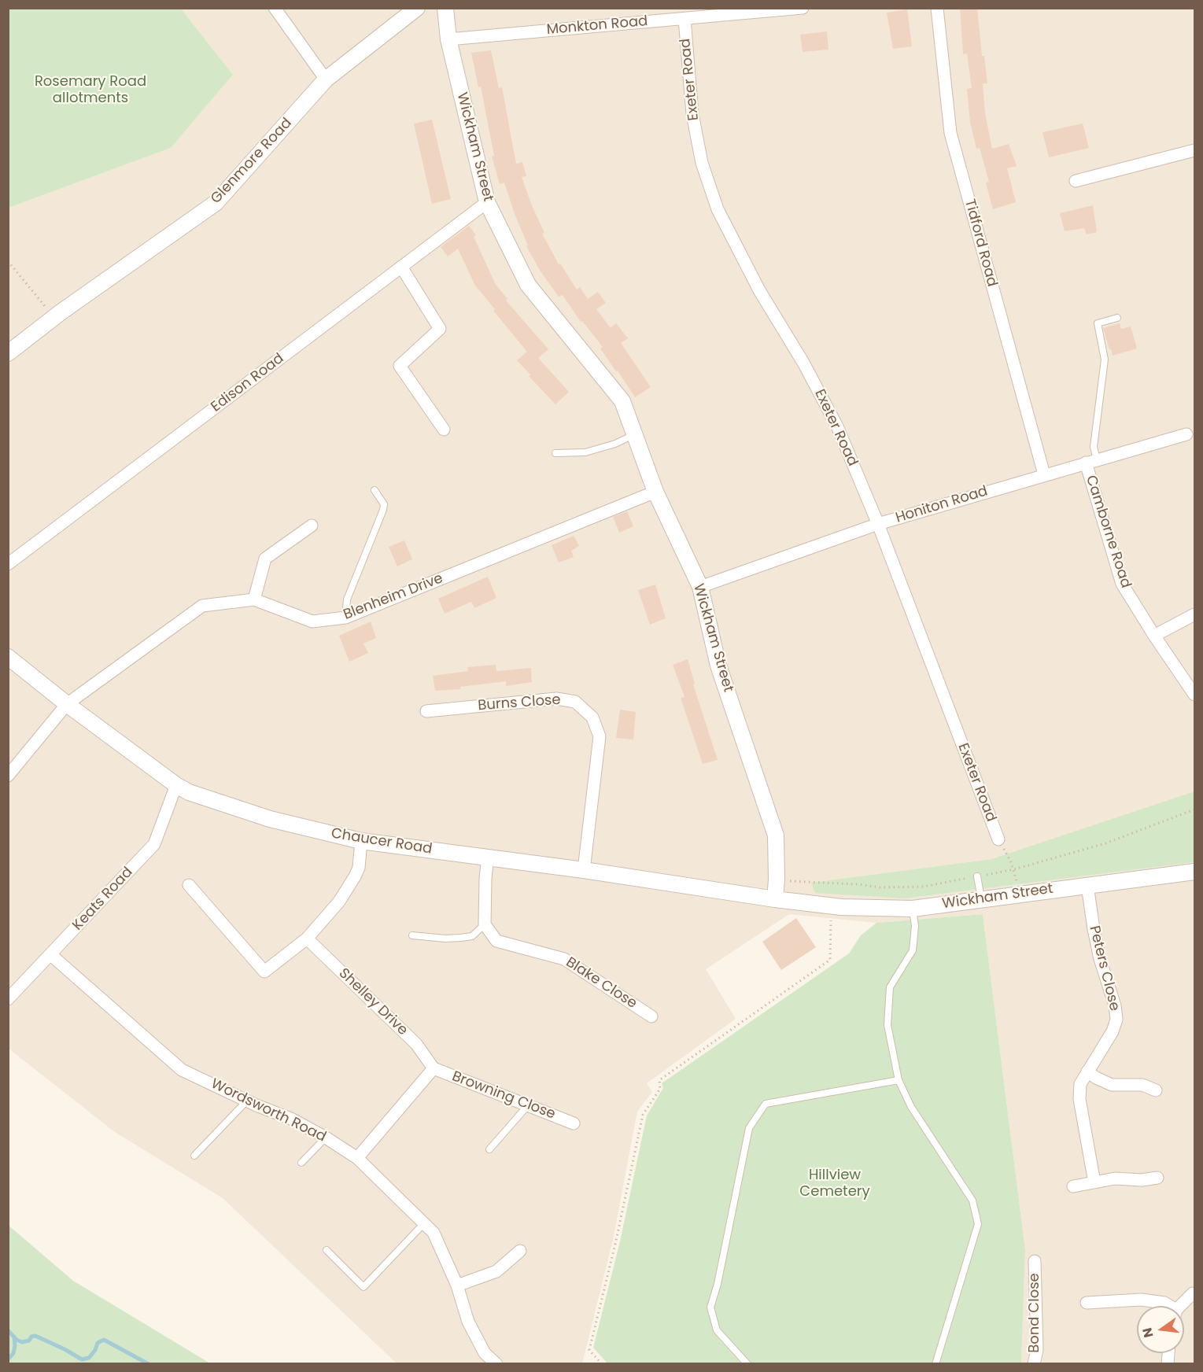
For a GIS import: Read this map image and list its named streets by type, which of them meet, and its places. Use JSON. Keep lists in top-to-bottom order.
{
  "streets": {
    "street": [
      "Monkton Road",
      "Exeter Road",
      "Wickham Street",
      "Glenmore Road",
      "Tidford Road",
      "Edison Road",
      "Honiton Road",
      "Camborne Road",
      "Blenheim Drive",
      "Burns Close",
      "Chaucer Road",
      "Keats Road",
      "Peters Close",
      "Blake Close",
      "Shelley Drive",
      "Browning Close",
      "Wordsworth Road",
      "Bond Close"
    ]
  },
  "crossings": [
    ["Monkton Road", "Exeter Road"],
    ["Monkton Road", "Wickham Street"],
    ["Exeter Road", "Honiton Road"],
    ["Wickham Street", "Edison Road"],
    ["Wickham Street", "Honiton Road"],
    ["Wickham Street", "Blenheim Drive"],
    ["Wickham Street", "Chaucer Road"],
    ["Wickham Street", "Peters Close"],
    ["Tidford Road", "Honiton Road"],
    ["Honiton Road", "Camborne Road"],
    ["Blenheim Drive", "Chaucer Road"],
    ["Burns Close", "Chaucer Road"],
    ["Chaucer Road", "Keats Road"],
    ["Keats Road", "Wordsworth Road"],
    ["Shelley Drive", "Browning Close"]
  ],
  "parks": ["Rosemary Road allotments", "Hillview Cemetery"],
  "north": "left"
}
